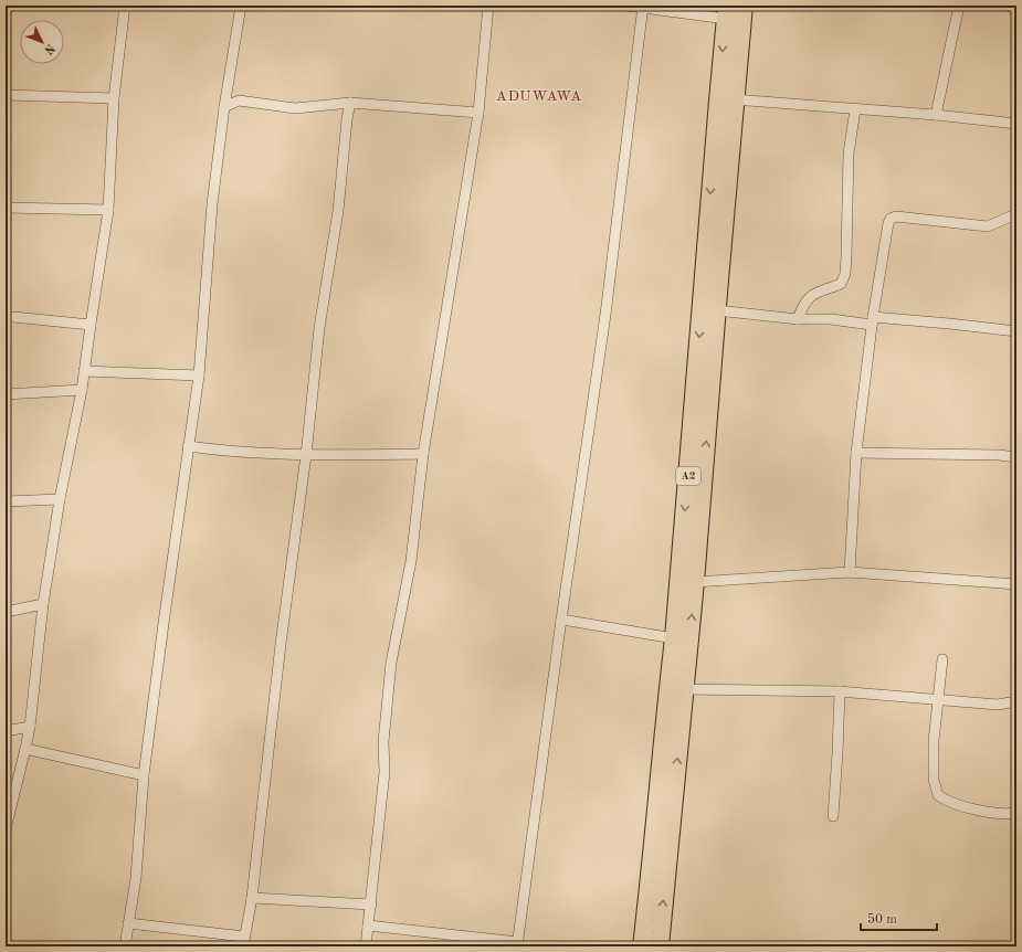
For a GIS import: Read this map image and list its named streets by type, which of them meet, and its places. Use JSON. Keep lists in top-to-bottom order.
{
  "streets": {
    "highway": ["A2"]
  },
  "districts": ["ADUWAWA"],
  "scale_bar": "50 m",
  "north": "bottom right"
}
